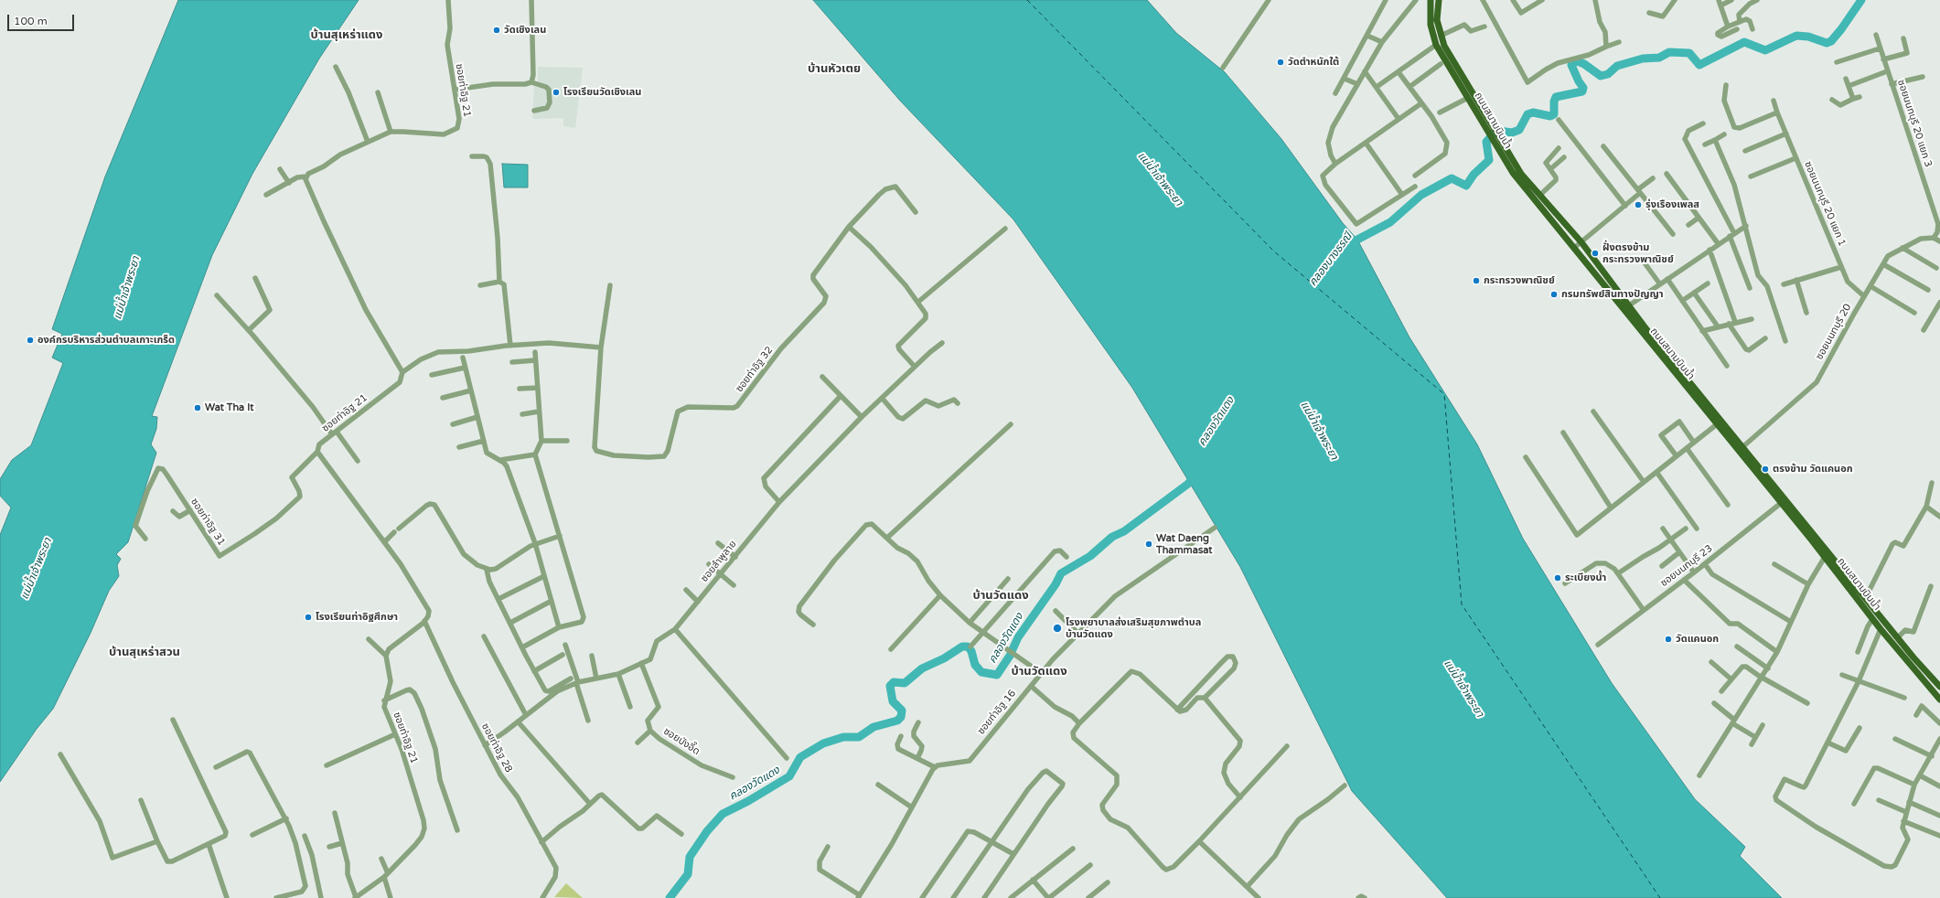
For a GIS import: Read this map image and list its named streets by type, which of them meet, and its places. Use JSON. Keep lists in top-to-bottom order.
{
  "streets": {
    "main road": ["ถนนสนามบินน้ำ"],
    "street": [
      "ซอยท่าอิฐ 21",
      "ซอยนนทบุรี 20 แยก 3",
      "ซอยนนทบุรี 20 แยก 1",
      "ซอยนนทบุรี 20",
      "ซอยท่าอิฐ 32",
      "ซอยท่าอิฐ 31",
      "ซอยลำพูลาย",
      "ซอยนนทบุรี 23",
      "ซอยท่าอิฐ 16",
      "ซอยบังอี๊ด",
      "ซอยท่าอิฐ 28"
    ]
  },
  "crossings": [
    ["ซอยท่าอิฐ 21", "ซอยท่าอิฐ 31"],
    ["ถนนสนามบินน้ำ", "ซอยนนทบุรี 20"],
    ["ถนนสนามบินน้ำ", "ซอยนนทบุรี 23"],
    ["ซอยนนทบุรี 20 แยก 3", "ซอยนนทบุรี 20"],
    ["ซอยนนทบุรี 20 แยก 1", "ซอยนนทบุรี 20"],
    ["ซอยลำพูลาย", "ซอยบังอี๊ด"],
    ["ซอยลำพูลาย", "ซอยท่าอิฐ 28"]
  ],
  "districts": [
    "บ้านสุเหร่าแดง",
    "บ้านหัวเตย",
    "บ้านวัดแดง",
    "บ้านสุเหร่าสวน",
    "บ้านวัดแดง"
  ],
  "water": ["แม่น้ำเจ้าพระยา", "คลองบางธรณี", "คลองวัดแดง"],
  "places": [
    "วัดเชิงเลน",
    "วัดตำหนักใต้",
    "โรงเรียนวัดเชิงเลน",
    "รุ่งเรืองเพลส",
    "ฝั่งตรงข้าม กระทรวงพาณิชย์",
    "กระทรวงพาณิชย์",
    "กรมทรัพย์สินทางปัญญา",
    "องค์กรบริหารส่วนตำบลเกาะเกร็ด",
    "Wat Tha It",
    "ตรงข้าม วัดแคนอก",
    "Wat Daeng Thammasat",
    "ระเบียงน้ำ",
    "โรงเรียนท่าอิฐศึกษา",
    "โรงพยาบาลส่งเสริมสุขภาพตำบล บ้านวัดแดง",
    "วัดแคนอก"
  ],
  "scale_bar": "100 m"
}
